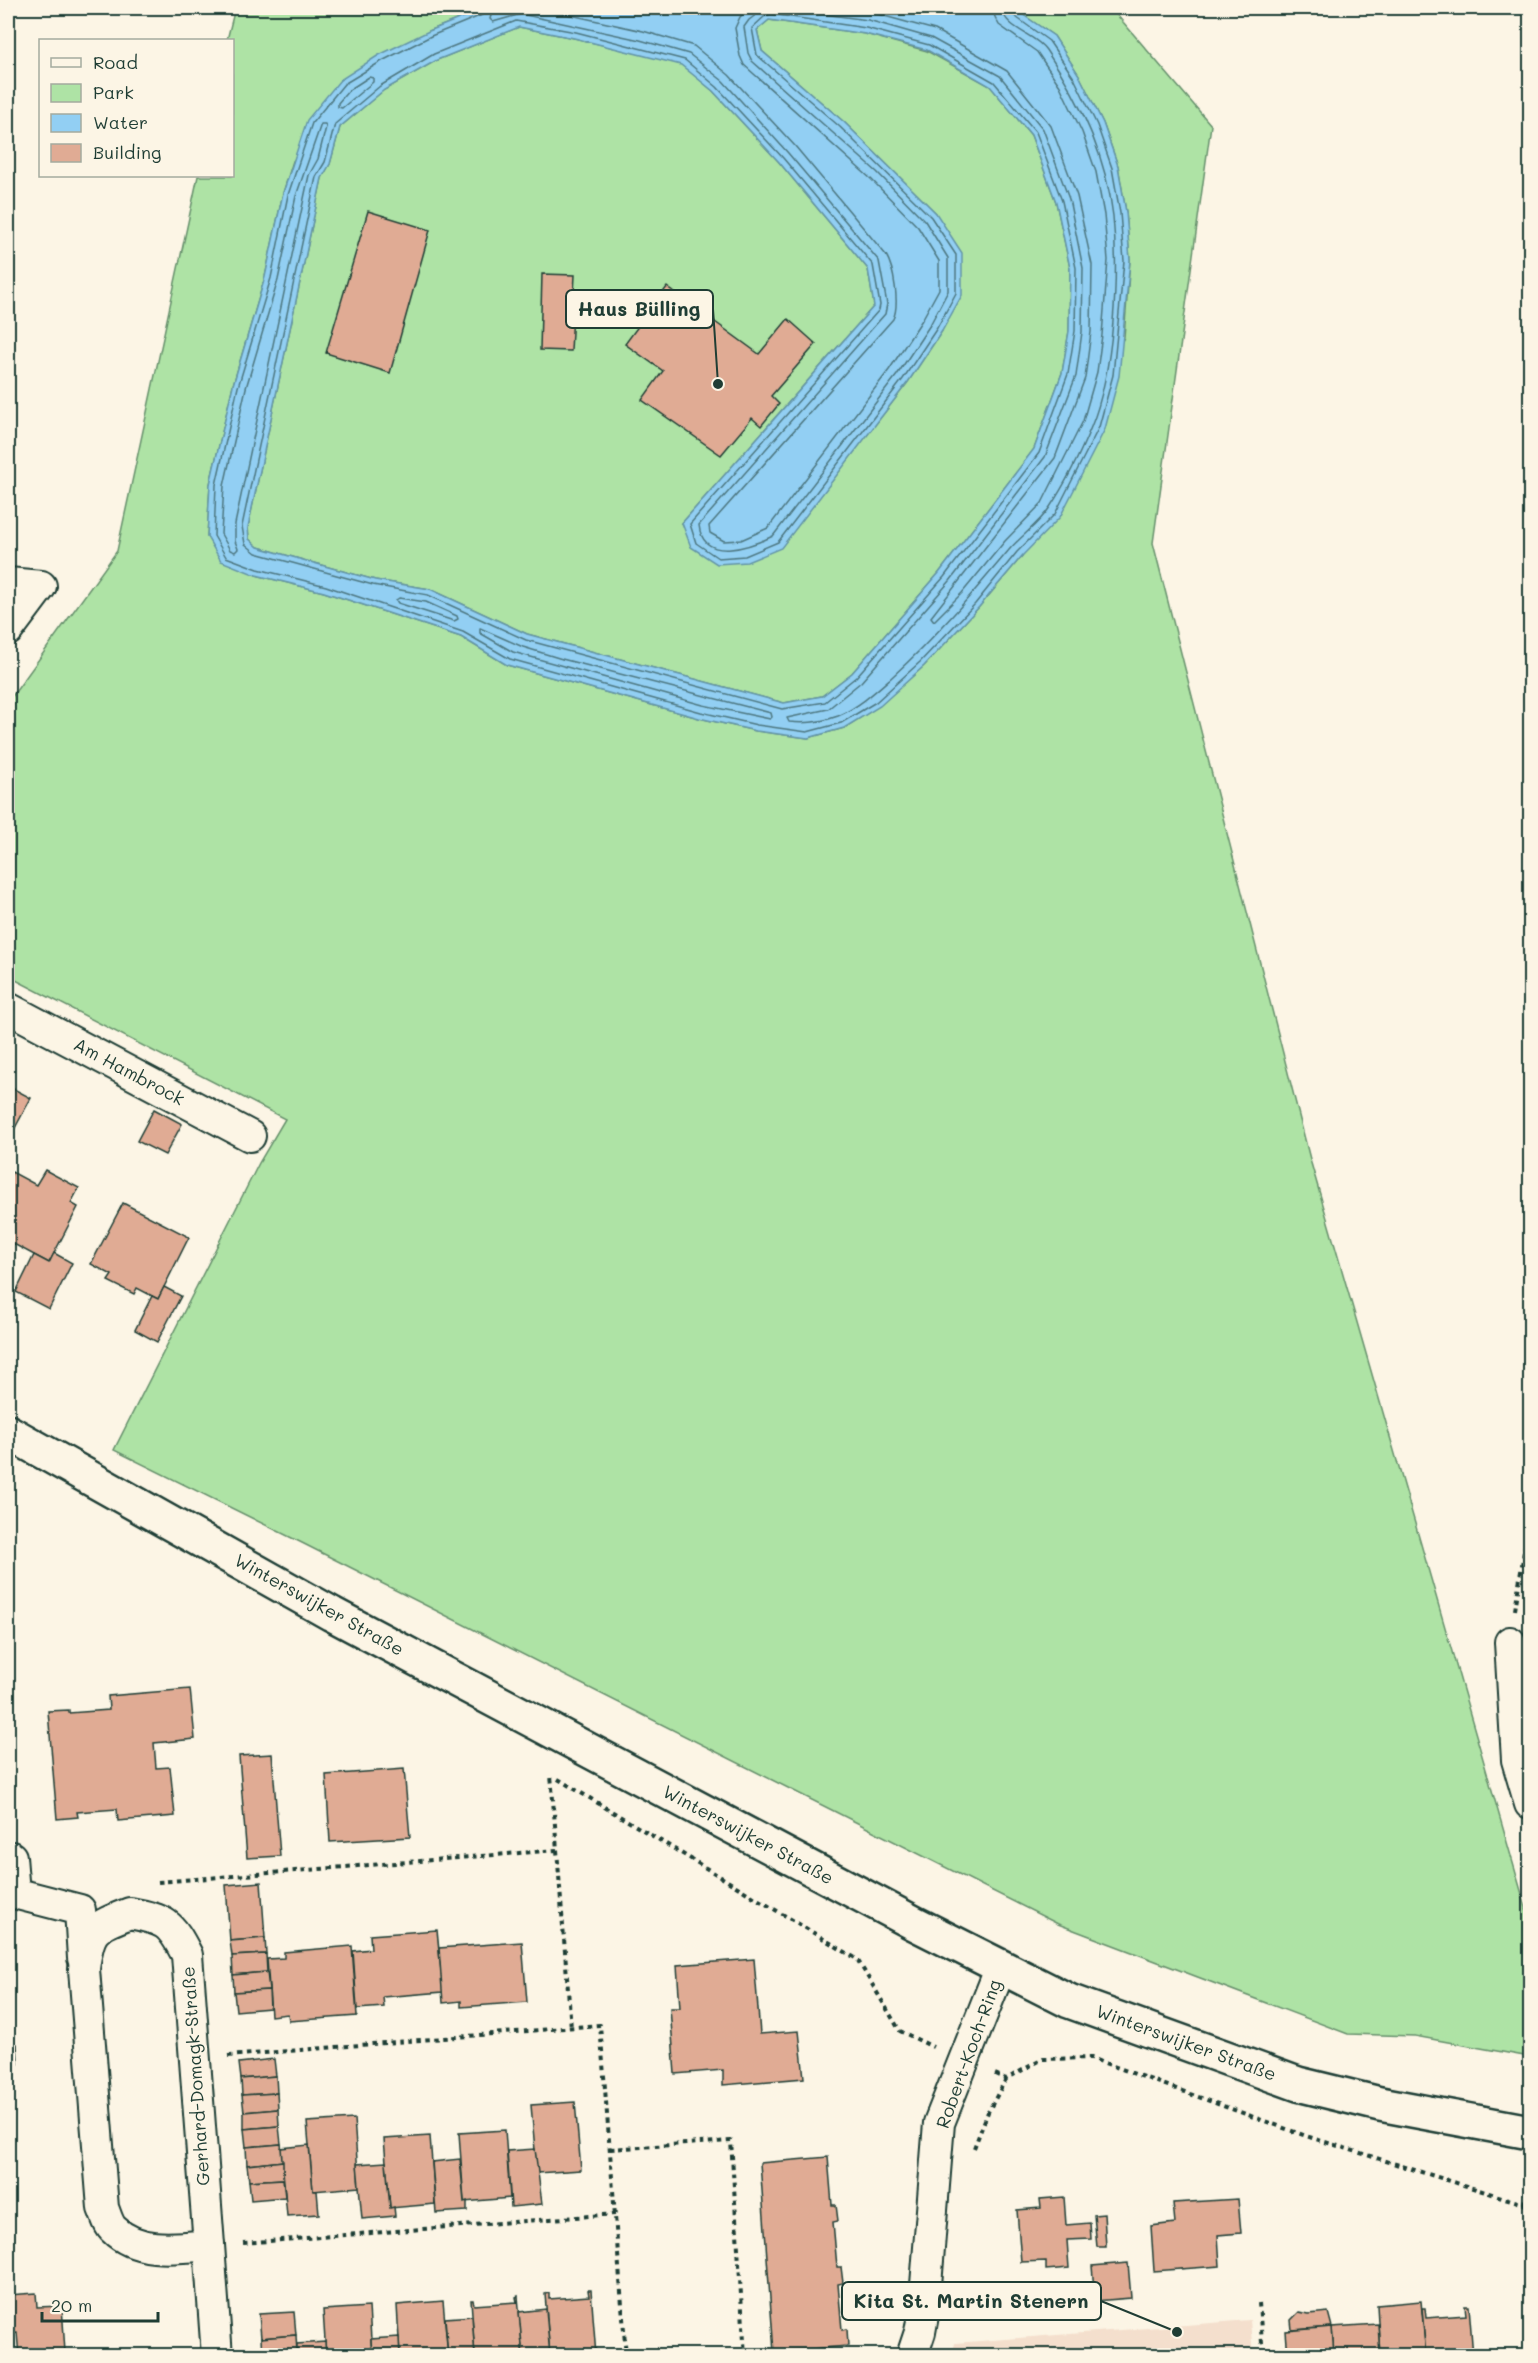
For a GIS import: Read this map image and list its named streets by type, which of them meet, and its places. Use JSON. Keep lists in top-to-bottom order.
{
  "streets": {
    "main road": ["Winterswijker Straße"],
    "street": ["Am Hambrock", "Robert-Koch-Ring", "Gerhard-Domagk-Straße"]
  },
  "crossings": [
    ["Winterswijker Straße", "Robert-Koch-Ring"]
  ],
  "places": ["Haus Bülling", "Kita St. Martin Stenern"],
  "legend": [
    "Road",
    "Park",
    "Water",
    "Building"
  ],
  "scale_bar": "20 m"
}
